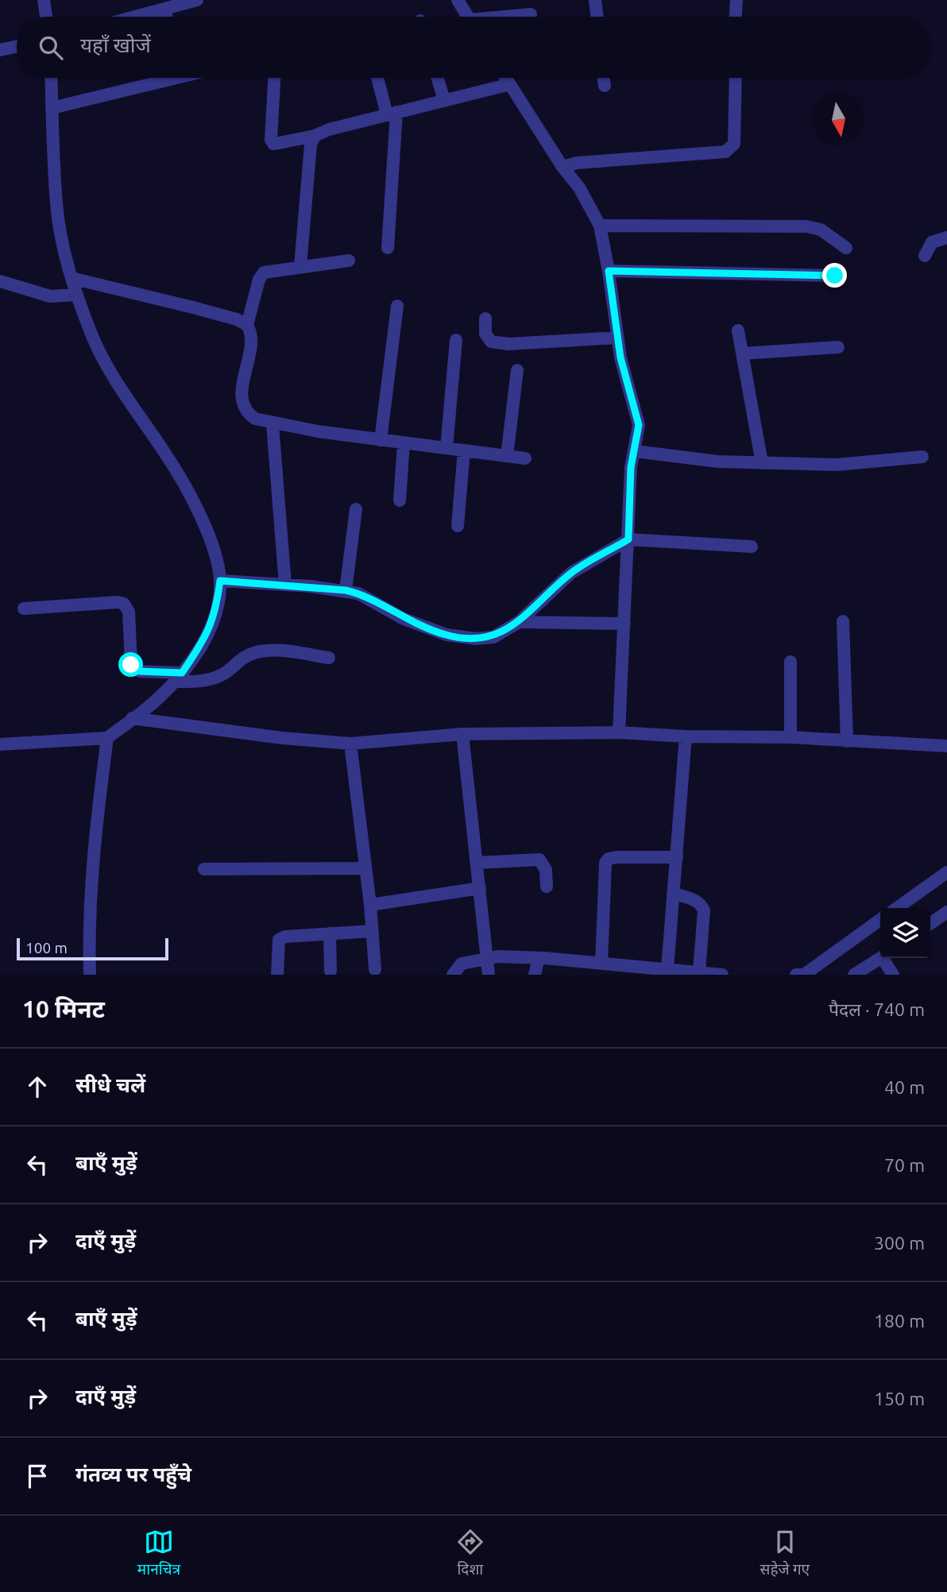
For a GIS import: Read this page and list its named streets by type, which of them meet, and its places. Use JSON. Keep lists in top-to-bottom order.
{
  "scale_bar": "100 m",
  "north": "bottom",
  "page": {
    "search": "यहाँ खोजें",
    "scale": "100 m",
    "heading": ["10 मिनट", "पैदल · 740 m"],
    "list": [
      ["सीधे चलें", "40 m"],
      ["बाएँ मुड़ें", "70 m"],
      ["दाएँ मुड़ें", "300 m"],
      ["बाएँ मुड़ें", "180 m"],
      ["दाएँ मुड़ें", "150 m"],
      "गंतव्य पर पहुँचे"
    ],
    "nav": ["मानचित्र", "दिशा", "सहेजे गए"]
  }
}
